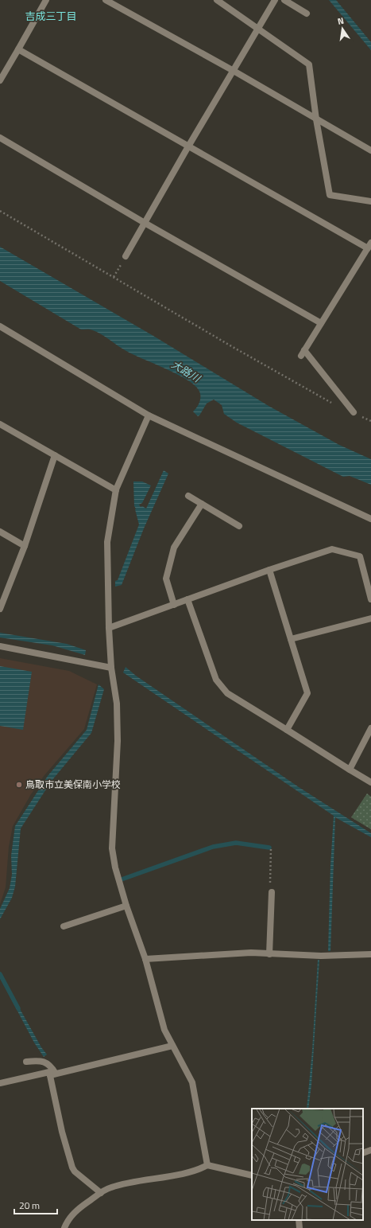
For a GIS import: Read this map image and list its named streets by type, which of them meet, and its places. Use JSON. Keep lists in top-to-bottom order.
{
  "districts": ["吉成三丁目"],
  "water": ["大路川"],
  "places": ["鳥取市立美保南小学校"],
  "scale_bar": "20 m",
  "north": "top"
}
